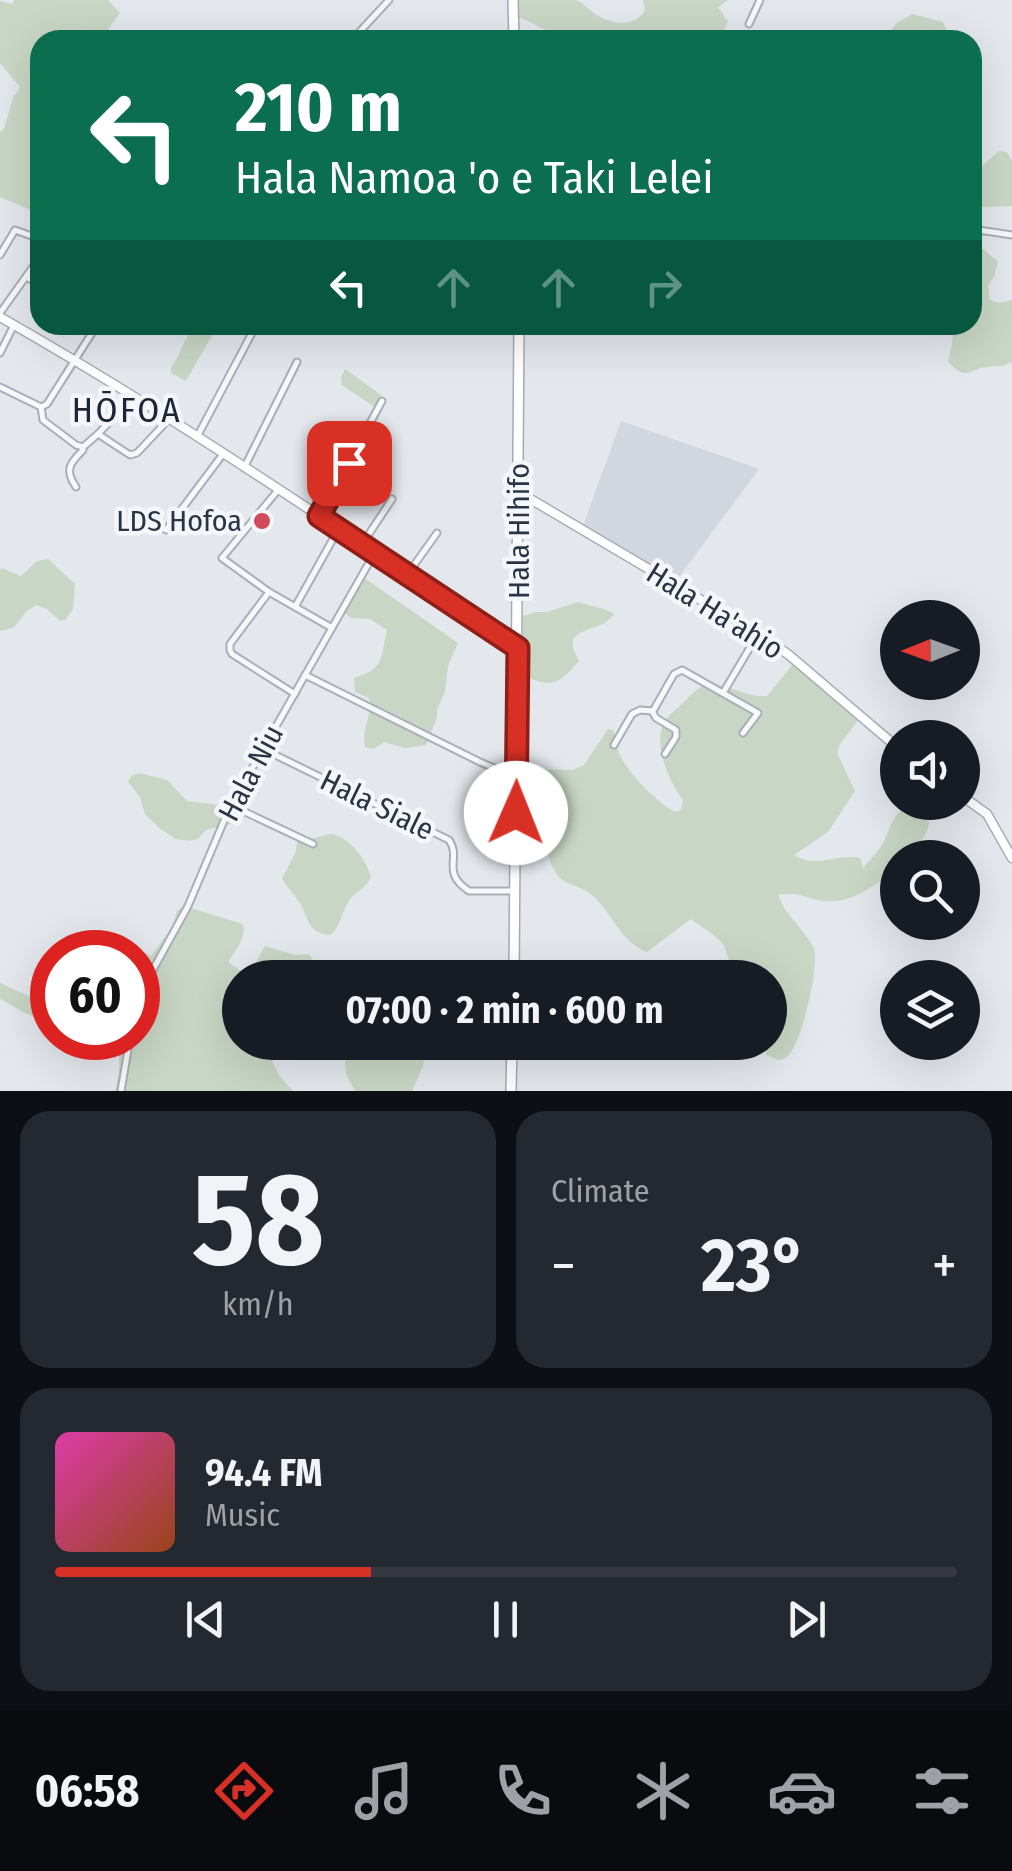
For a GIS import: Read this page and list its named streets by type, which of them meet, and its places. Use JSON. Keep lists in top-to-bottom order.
{
  "streets": {
    "main road": ["Hala Hihifo"],
    "street": ["Hala Ha'ahio", "Hala Niu", "Hala Siale"]
  },
  "crossings": [
    ["Hala Hihifo", "Hala Ha'ahio"],
    ["Hala Hihifo", "Hala Siale"],
    ["Hala Niu", "Hala Siale"]
  ],
  "districts": ["HŌFOA"],
  "places": ["LDS Hofoa"],
  "north": "left",
  "page": {
    "turn": ["210 m", "Hala Namoa 'o e Taki Lelei"],
    "limit": "60",
    "trip": "07:00 · 2 min · 600 m",
    "tile": [
      ["58", "km/h"],
      "Climate"
    ],
    "heat": ["−", "23°", "+"],
    "song": ["94.4 FM", "Music"],
    "tabs": "06:58"
  }
}
